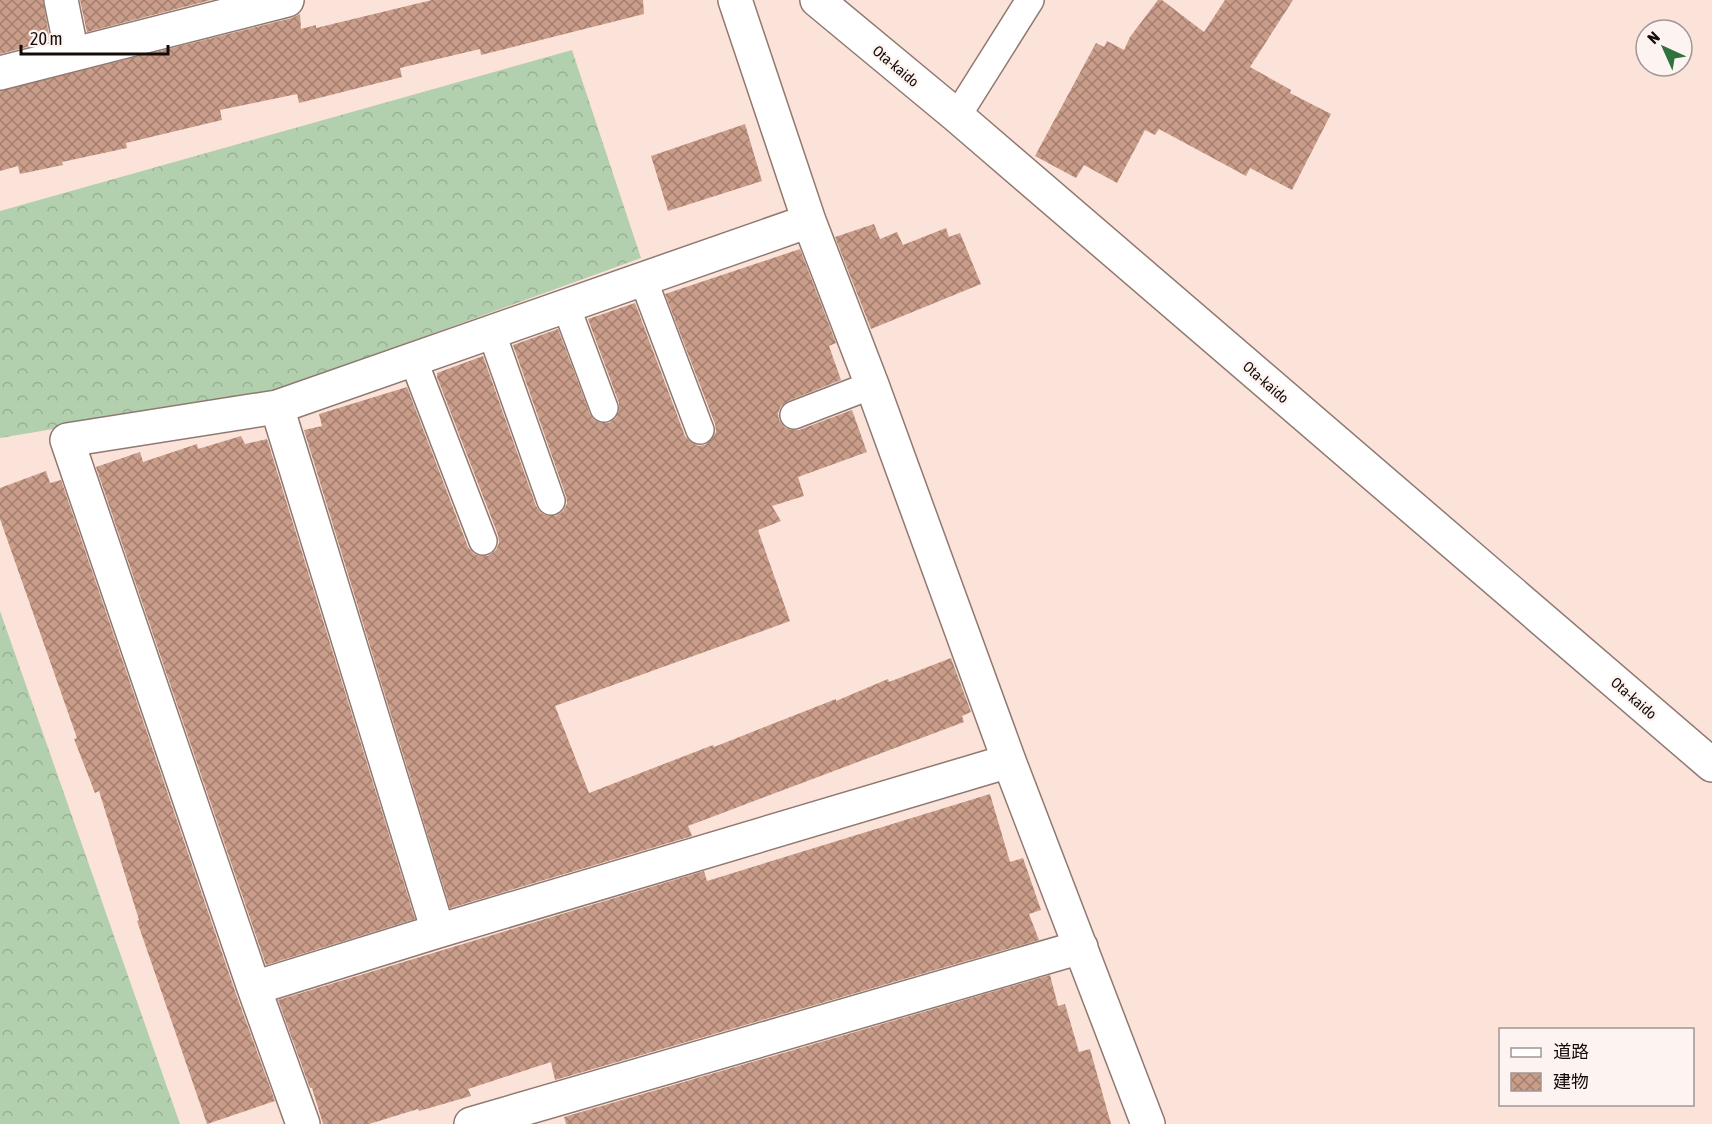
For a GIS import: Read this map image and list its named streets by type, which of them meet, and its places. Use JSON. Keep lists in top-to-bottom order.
{
  "streets": {
    "street": ["Ota-kaido"]
  },
  "legend": ["道路", "建物"],
  "scale_bar": "20 m",
  "north": "top left"
}
